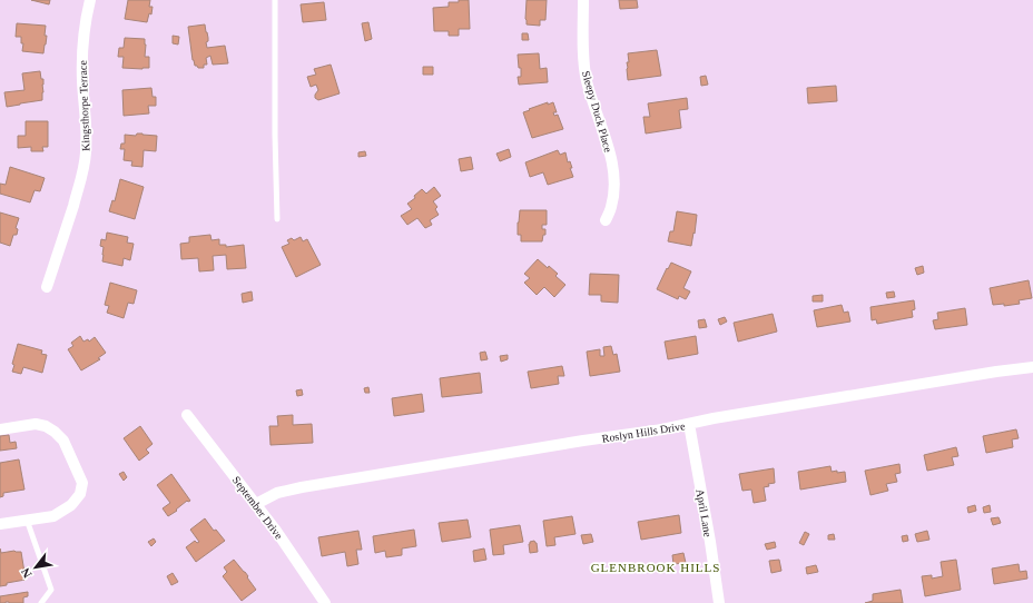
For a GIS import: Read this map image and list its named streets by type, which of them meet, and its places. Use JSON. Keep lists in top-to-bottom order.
{
  "streets": {
    "street": [
      "Kingsthorpe Terrace",
      "Sleepy Duck Place",
      "Roslyn Hills Drive",
      "September Drive",
      "April Lane"
    ]
  },
  "crossings": [
    ["Roslyn Hills Drive", "September Drive"],
    ["Roslyn Hills Drive", "April Lane"]
  ],
  "districts": ["GLENBROOK HILLS"],
  "north": "bottom left"
}
